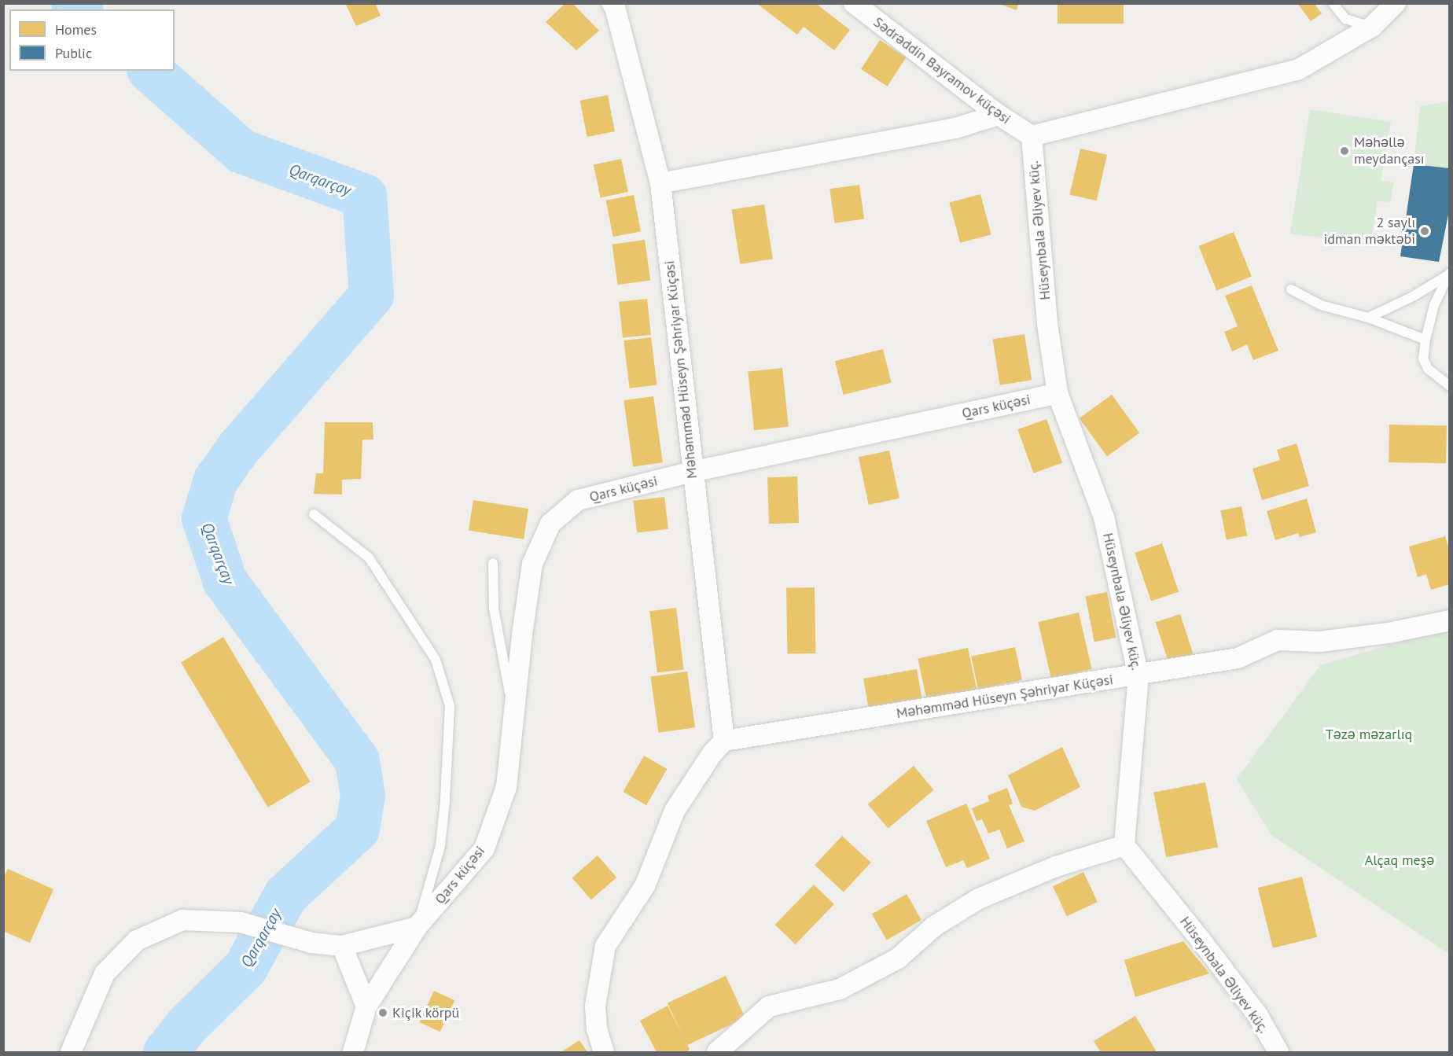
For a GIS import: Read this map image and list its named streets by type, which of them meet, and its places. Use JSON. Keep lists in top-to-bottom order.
{
  "streets": {
    "street": [
      "Sədrəddin Bayramov küçəsi",
      "Hüseynbala Əliyev küç.",
      "Məhəmməd Hüseyn Şəhriyar Küçəsi",
      "Qars küçəsi"
    ]
  },
  "crossings": [
    ["Sədrəddin Bayramov küçəsi", "Hüseynbala Əliyev küç."],
    ["Hüseynbala Əliyev küç.", "Məhəmməd Hüseyn Şəhriyar Küçəsi"],
    ["Hüseynbala Əliyev küç.", "Qars küçəsi"],
    ["Məhəmməd Hüseyn Şəhriyar Küçəsi", "Qars küçəsi"]
  ],
  "water": ["Qarqarçay"],
  "parks": ["Təzə məzarlıq", "Alçaq meşə"],
  "places": ["Məhəllə meydançası", "2 saylı idman məktəbi", "Kiçik körpü"],
  "legend": ["Homes", "Public"]
}
